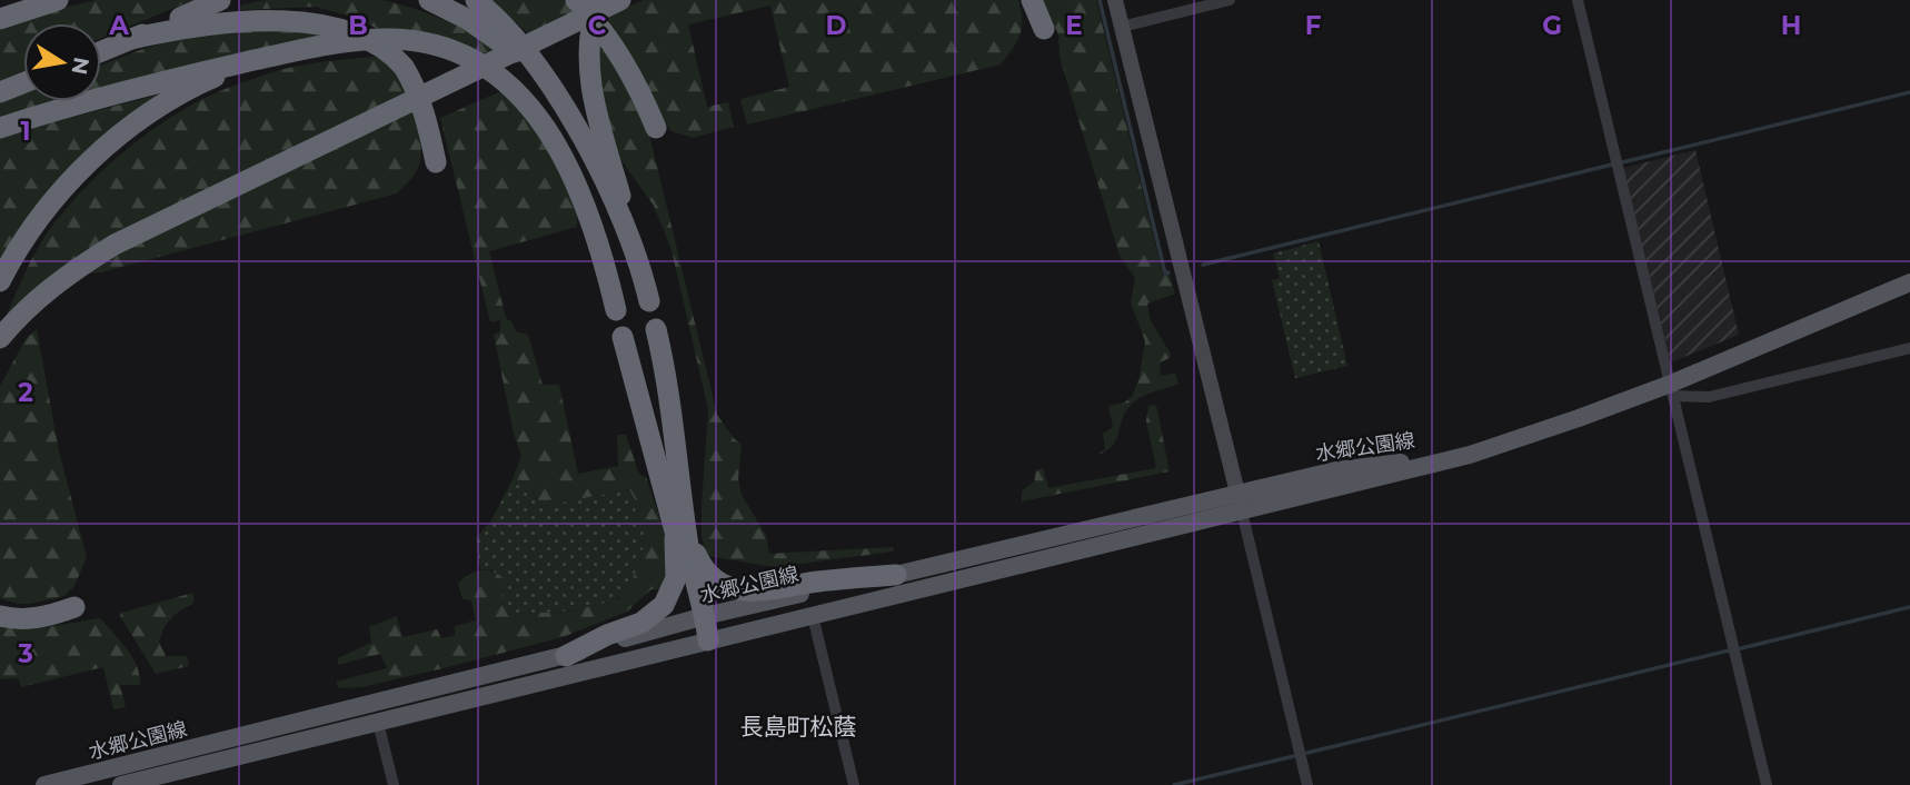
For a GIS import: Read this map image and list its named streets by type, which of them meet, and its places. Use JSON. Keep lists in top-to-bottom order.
{
  "streets": {
    "main road": ["水郷公園線"]
  },
  "districts": ["長島町松蔭"],
  "north": "right",
  "grid": {
    "columns": [
      "A",
      "B",
      "C",
      "D",
      "E",
      "F",
      "G",
      "H"
    ],
    "rows": ["1", "2", "3"]
  }
}
